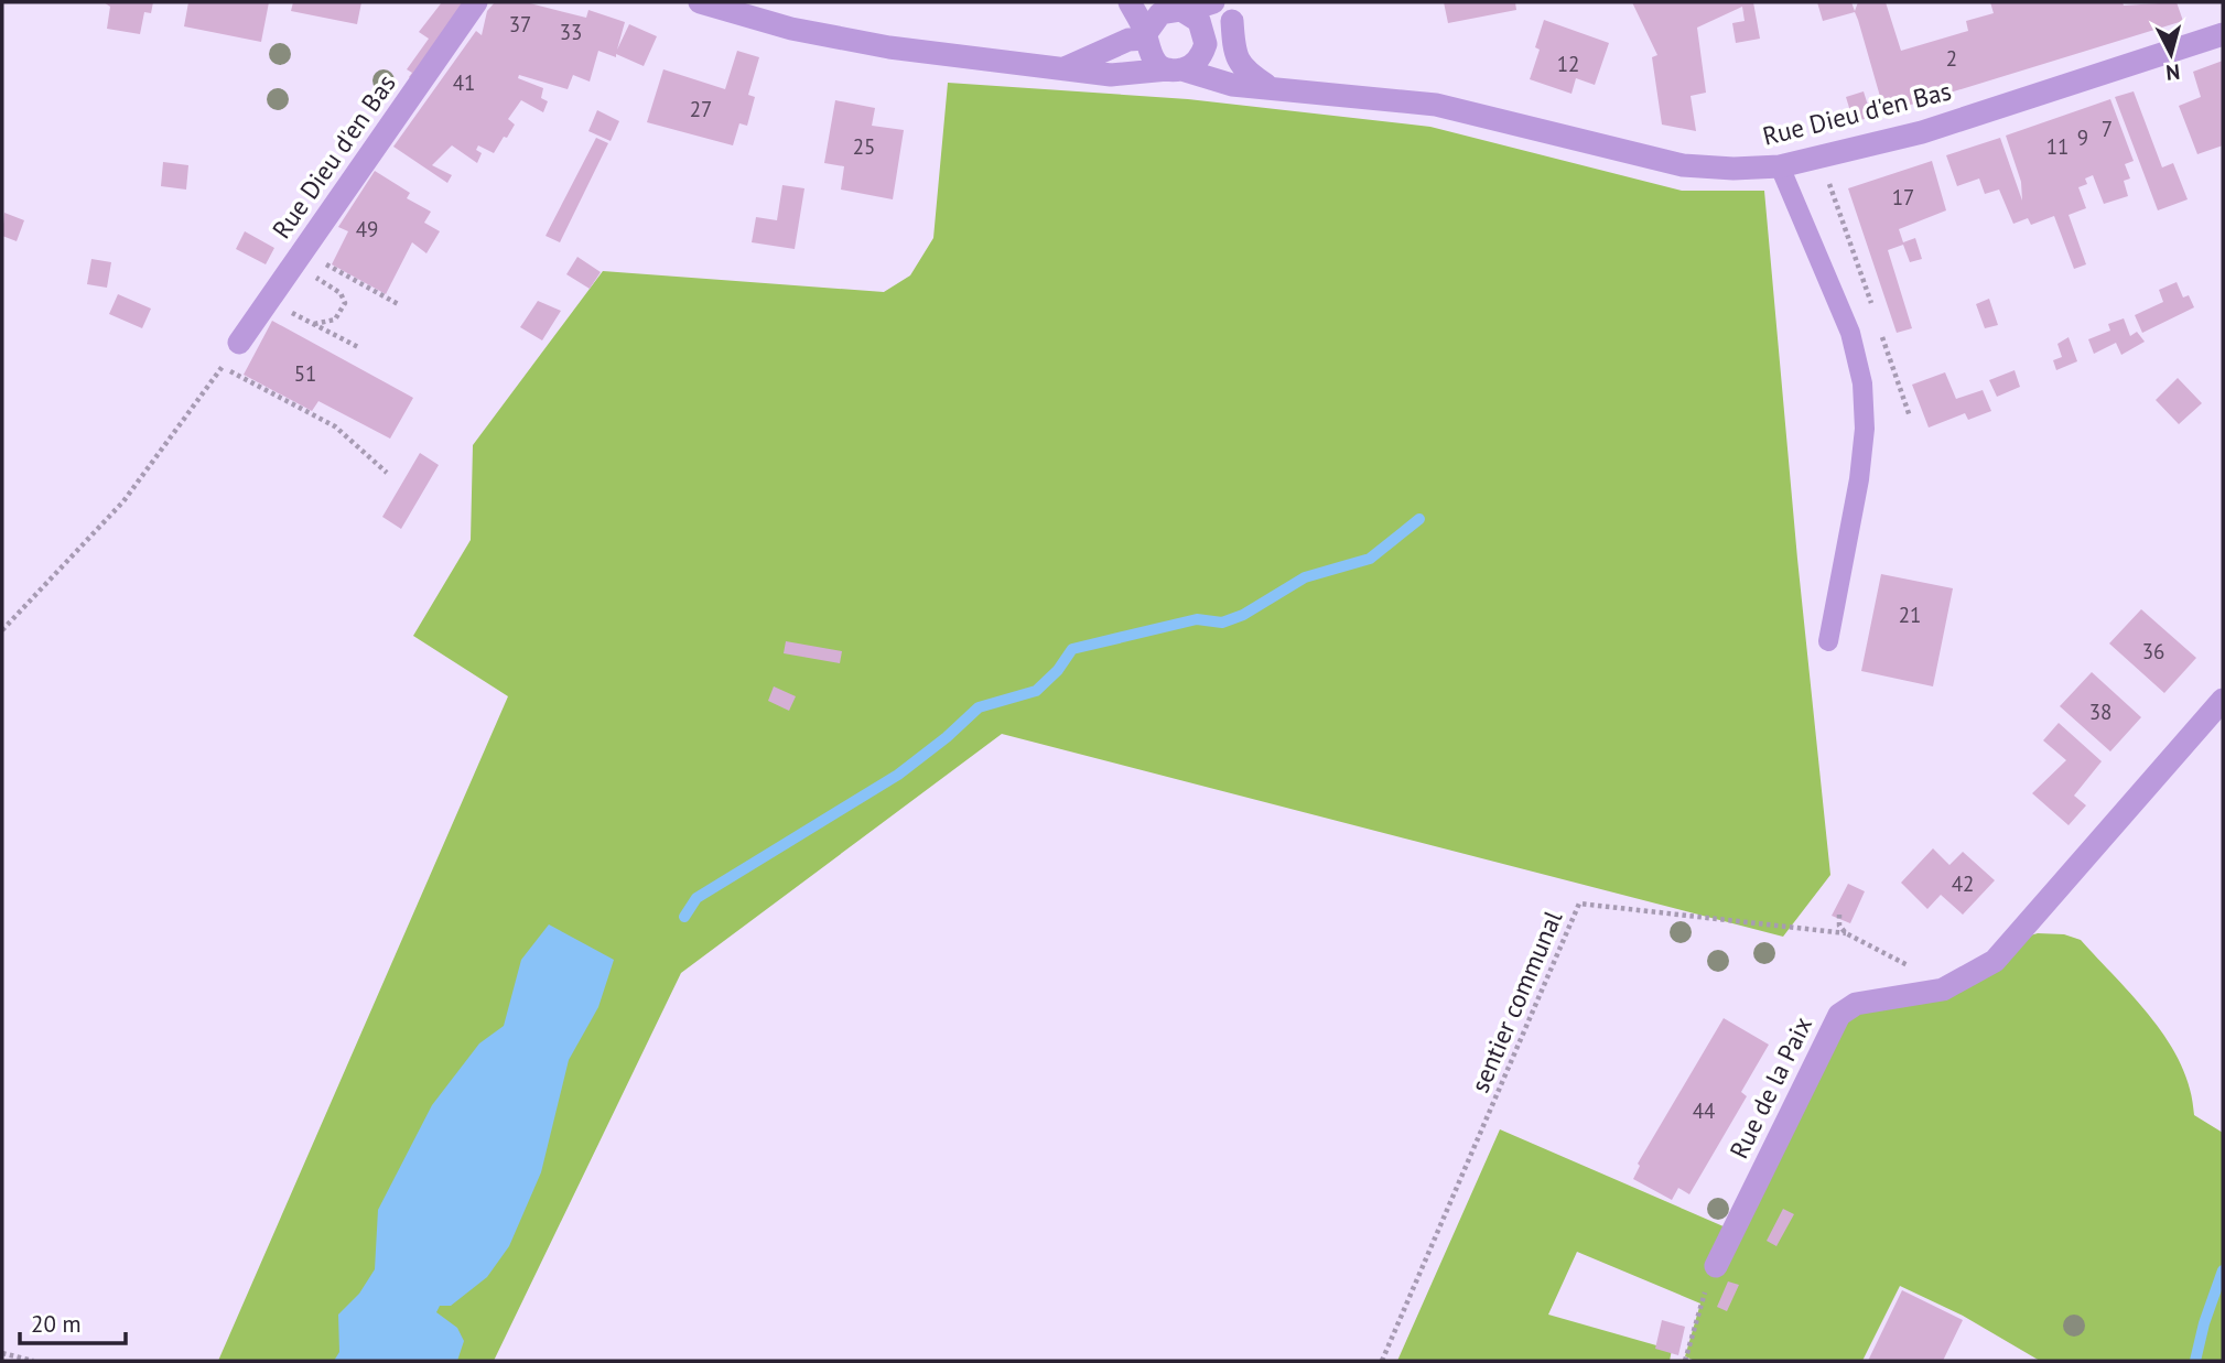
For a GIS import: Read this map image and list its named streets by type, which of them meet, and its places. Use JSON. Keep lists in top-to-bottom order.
{
  "streets": {
    "street": ["Rue Dieu d'en Bas", "Rue de la Paix"],
    "path": ["sentier communal"]
  },
  "house_numbers": [
    "37",
    "33",
    "2",
    "12",
    "41",
    "27",
    "7",
    "9",
    "25",
    "11",
    "17",
    "49",
    "51",
    "21",
    "36",
    "38",
    "42",
    "44"
  ],
  "scale_bar": "20 m",
  "north": "bottom"
}
